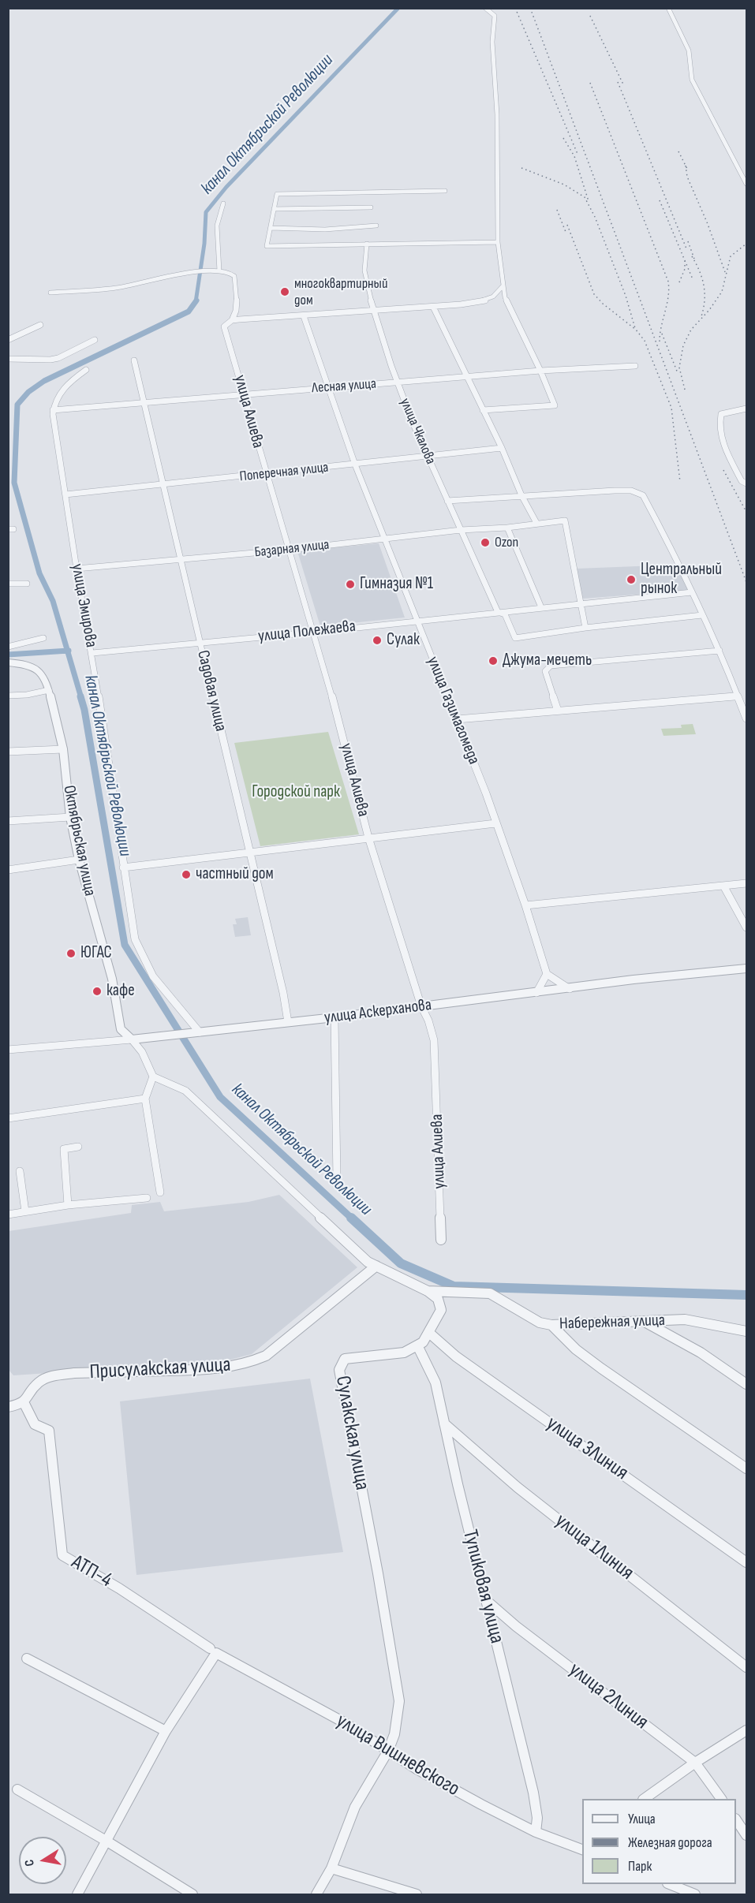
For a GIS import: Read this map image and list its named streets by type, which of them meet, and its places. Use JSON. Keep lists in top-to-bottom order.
{
  "streets": {
    "street": [
      "Лесная улица",
      "улица Алиева",
      "улица Чкалова",
      "Поперечная улица",
      "Базарная улица",
      "улица Эмирова",
      "улица Полежаева",
      "Садовая улица",
      "улица Газимагомеда",
      "Октябрьская улица",
      "улица Аскерханова",
      "Набережная улица",
      "Присулакская улица",
      "Сулакская улица",
      "улица 3Линия",
      "улица 1Линия",
      "АТП-4",
      "Тупиковая улица",
      "улица 2Линия",
      "улица Вишневского"
    ]
  },
  "crossings": [
    ["Лесная улица", "улица Алиева"],
    ["Лесная улица", "улица Чкалова"],
    ["Лесная улица", "улица Эмирова"],
    ["Лесная улица", "Садовая улица"],
    ["Лесная улица", "улица Газимагомеда"],
    ["улица Алиева", "Поперечная улица"],
    ["улица Алиева", "Базарная улица"],
    ["улица Алиева", "улица Полежаева"],
    ["улица Алиева", "улица Аскерханова"],
    ["улица Чкалова", "Поперечная улица"],
    ["улица Чкалова", "Базарная улица"],
    ["улица Чкалова", "улица Полежаева"],
    ["Поперечная улица", "улица Эмирова"],
    ["Поперечная улица", "Садовая улица"],
    ["Поперечная улица", "улица Газимагомеда"],
    ["Базарная улица", "улица Эмирова"],
    ["Базарная улица", "улица Полежаева"],
    ["Базарная улица", "Садовая улица"],
    ["Базарная улица", "улица Газимагомеда"],
    ["улица Эмирова", "улица Полежаева"],
    ["улица Эмирова", "улица Аскерханова"],
    ["улица Полежаева", "Садовая улица"],
    ["улица Полежаева", "улица Газимагомеда"],
    ["Садовая улица", "улица Аскерханова"],
    ["Октябрьская улица", "улица Аскерханова"],
    ["Набережная улица", "Сулакская улица"],
    ["Присулакская улица", "Сулакская улица"],
    ["Присулакская улица", "АТП-4"],
    ["Сулакская улица", "улица 3Линия"],
    ["Сулакская улица", "Тупиковая улица"],
    ["Сулакская улица", "улица Вишневского"],
    ["улица 1Линия", "Тупиковая улица"],
    ["АТП-4", "улица Вишневского"],
    ["Тупиковая улица", "улица 2Линия"],
    ["Тупиковая улица", "улица Вишневского"]
  ],
  "water": ["канал Октябрьской Революции"],
  "parks": ["Городской парк"],
  "places": [
    "многоквартирный дом",
    "Ozon",
    "Центральный рынок",
    "Гимназия №1",
    "Сулак",
    "Джума-мечеть",
    "частный дом",
    "ЮГАС",
    "кафе"
  ],
  "legend": ["Улица", "Железная дорога", "Парк"],
  "north": "left"
}
